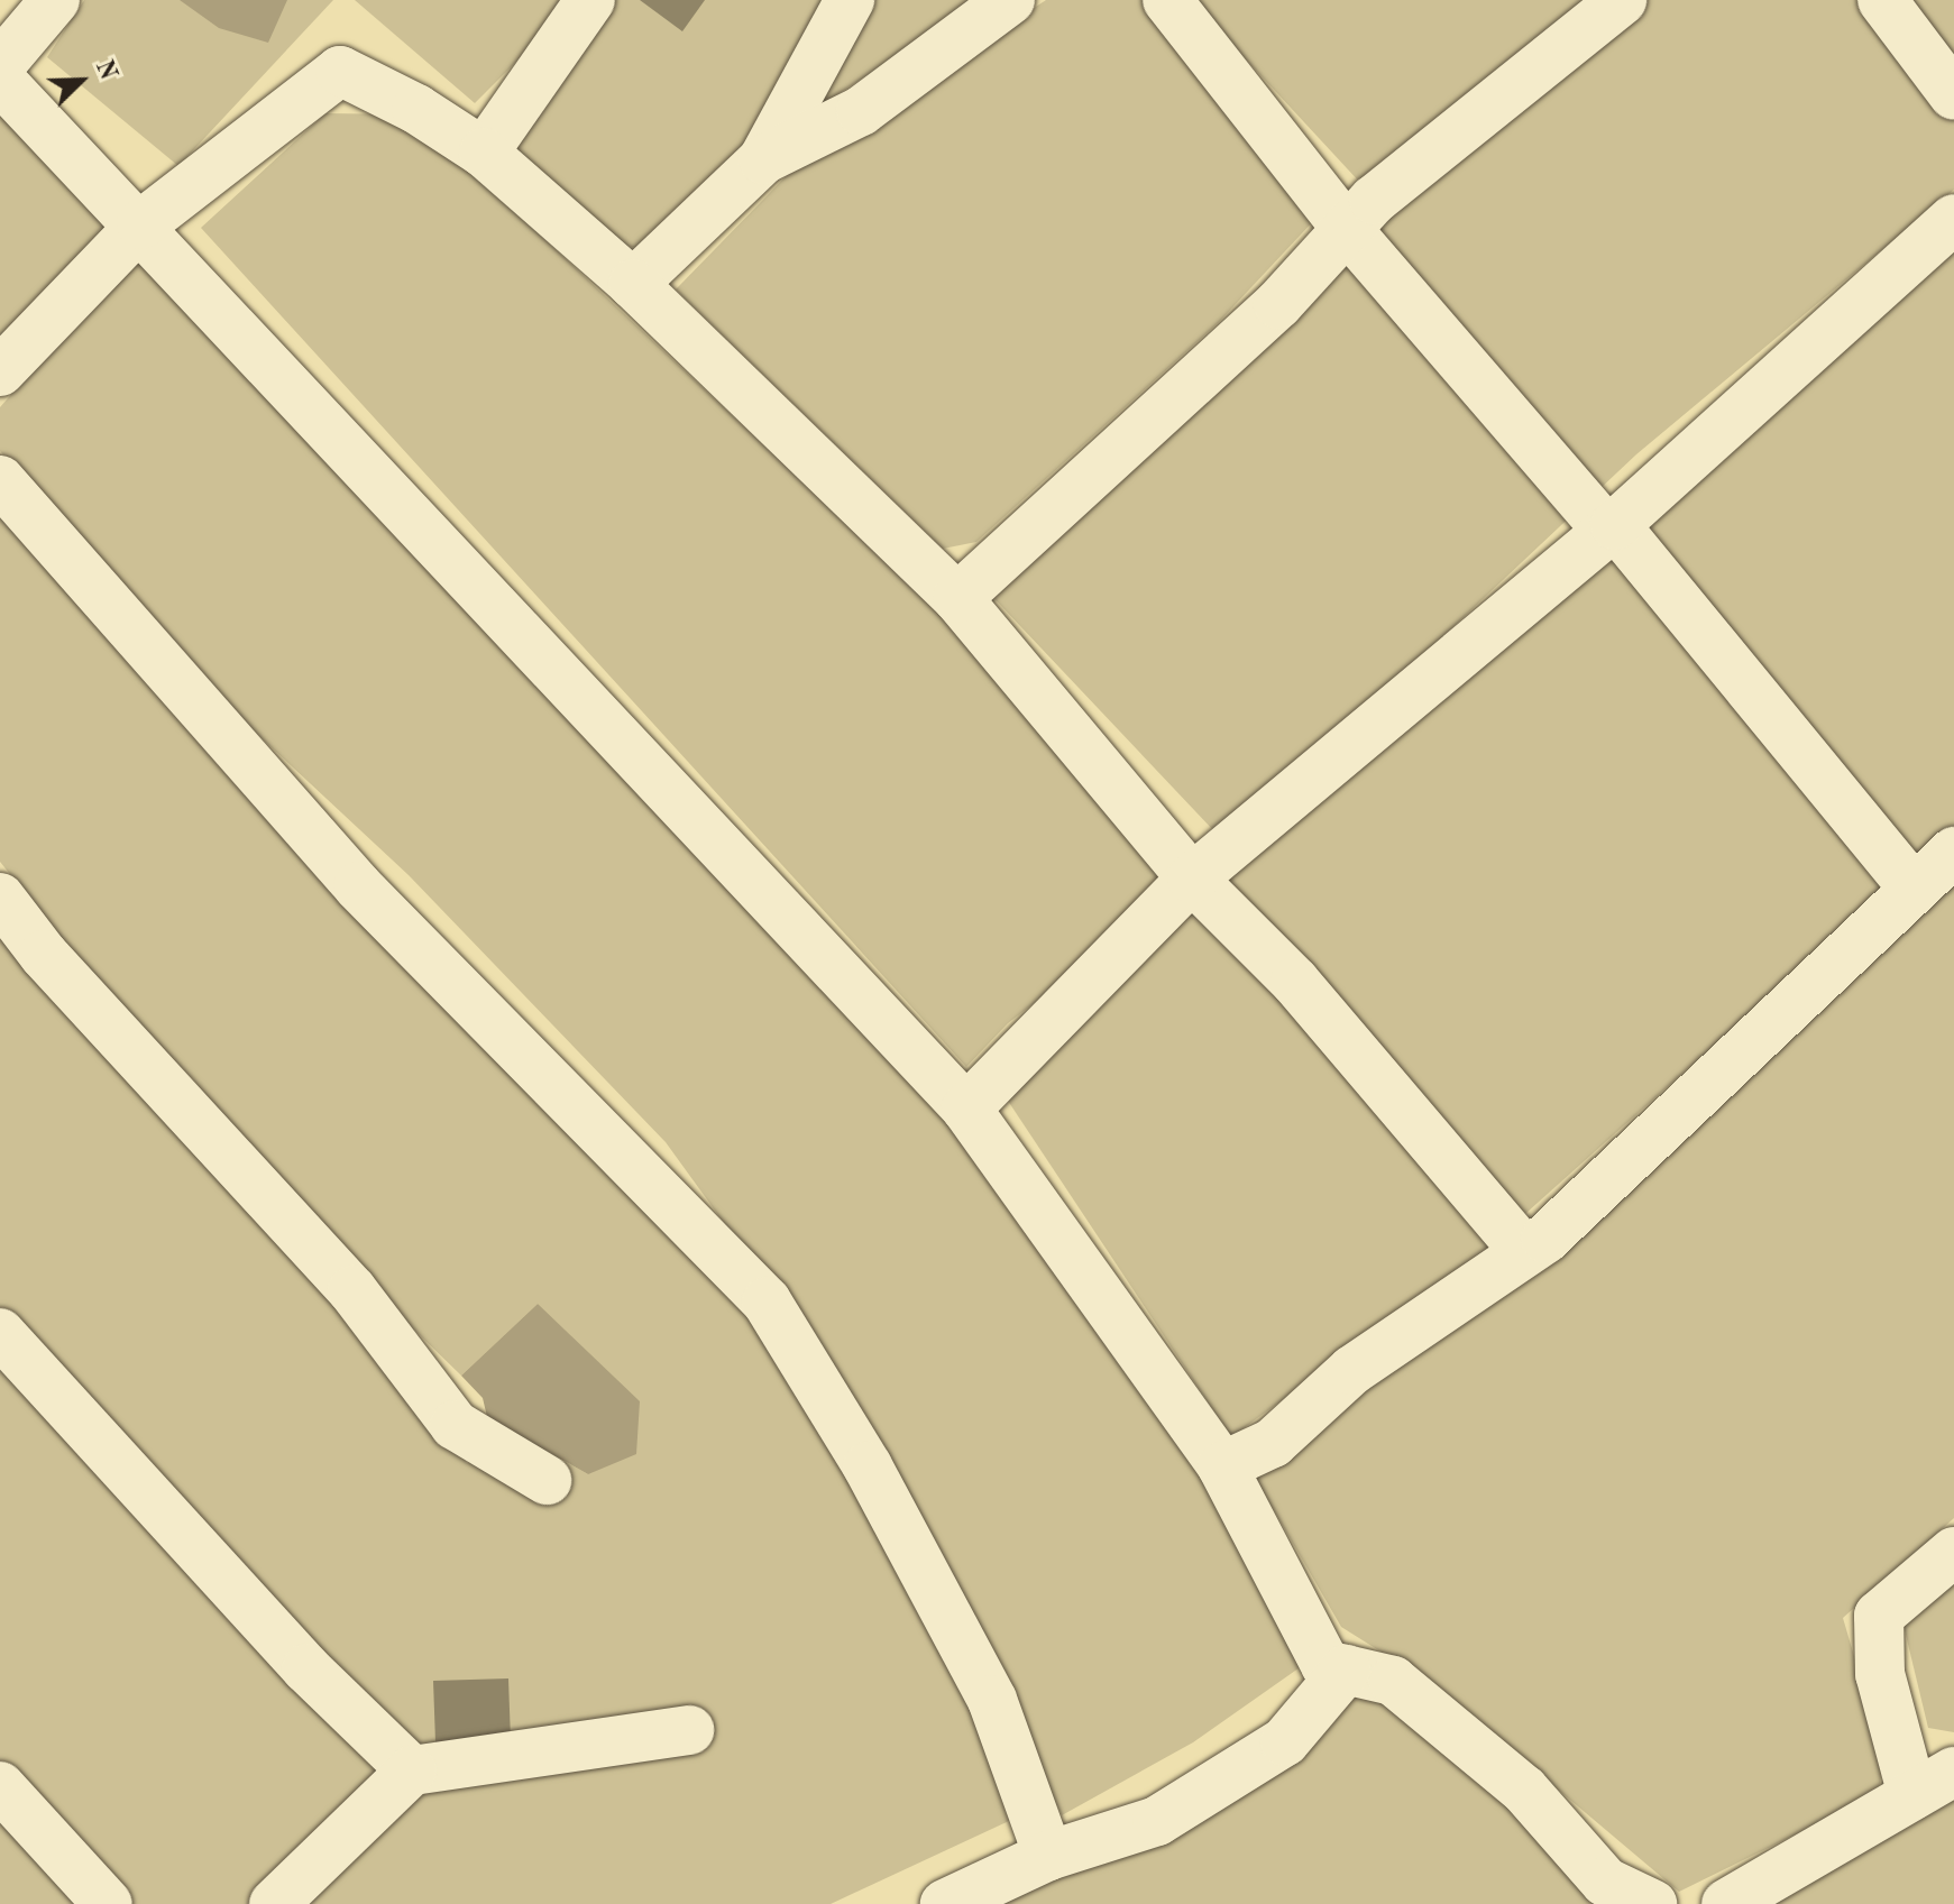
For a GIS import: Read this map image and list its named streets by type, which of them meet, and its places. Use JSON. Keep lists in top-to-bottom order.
{
  "north": "top right"
}
